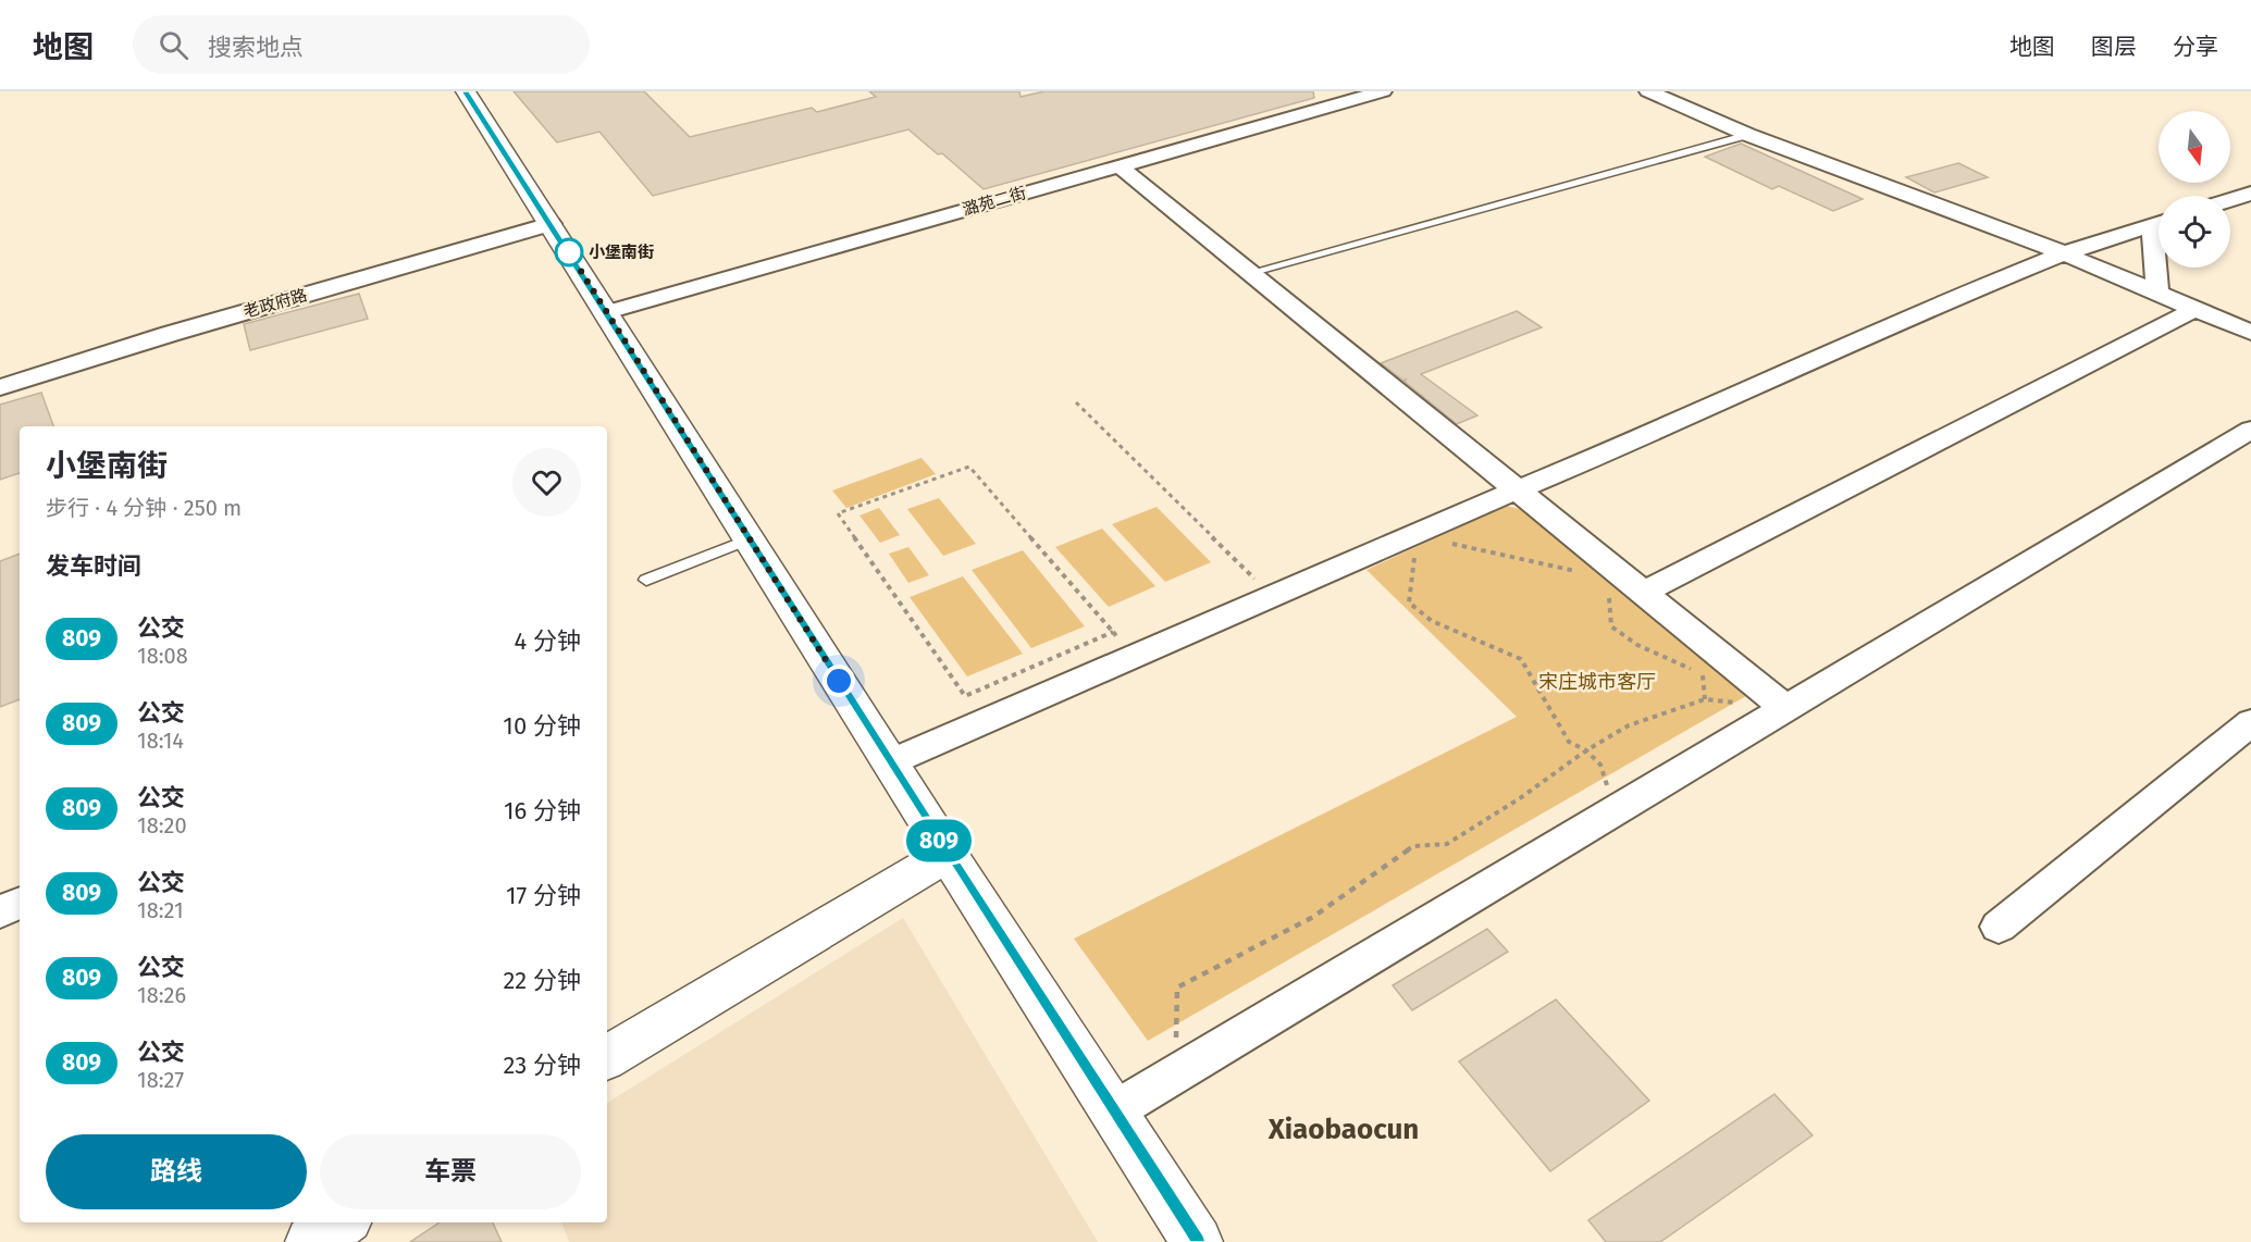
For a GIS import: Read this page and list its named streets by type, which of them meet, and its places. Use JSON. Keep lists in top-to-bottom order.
{
  "streets": {
    "street": ["潞苑二街", "老政府路"]
  },
  "districts": ["Xiaobaocun"],
  "parks": ["宋庄城市客厅"],
  "places": ["小堡南街"],
  "lines": ["bus line 809"],
  "north": "bottom",
  "page": {
    "header": "地图",
    "search": "搜索地点",
    "nav": ["地图", "图层", "分享"],
    "on_map": "809",
    "heading": [
      ["小堡南街", "步行 · 4 分钟 · 250 m"],
      "发车时间"
    ],
    "list": [
      {
        "mark": "809",
        "name": "公交",
        "note": "18:08",
        "value": "4 分钟"
      },
      {
        "mark": "809",
        "name": "公交",
        "note": "18:14",
        "value": "10 分钟"
      },
      {
        "mark": "809",
        "name": "公交",
        "note": "18:20",
        "value": "16 分钟"
      },
      {
        "mark": "809",
        "name": "公交",
        "note": "18:21",
        "value": "17 分钟"
      },
      {
        "mark": "809",
        "name": "公交",
        "note": "18:26",
        "value": "22 分钟"
      },
      {
        "mark": "809",
        "name": "公交",
        "note": "18:27",
        "value": "23 分钟"
      }
    ],
    "buttons": ["路线", "车票"]
  }
}
